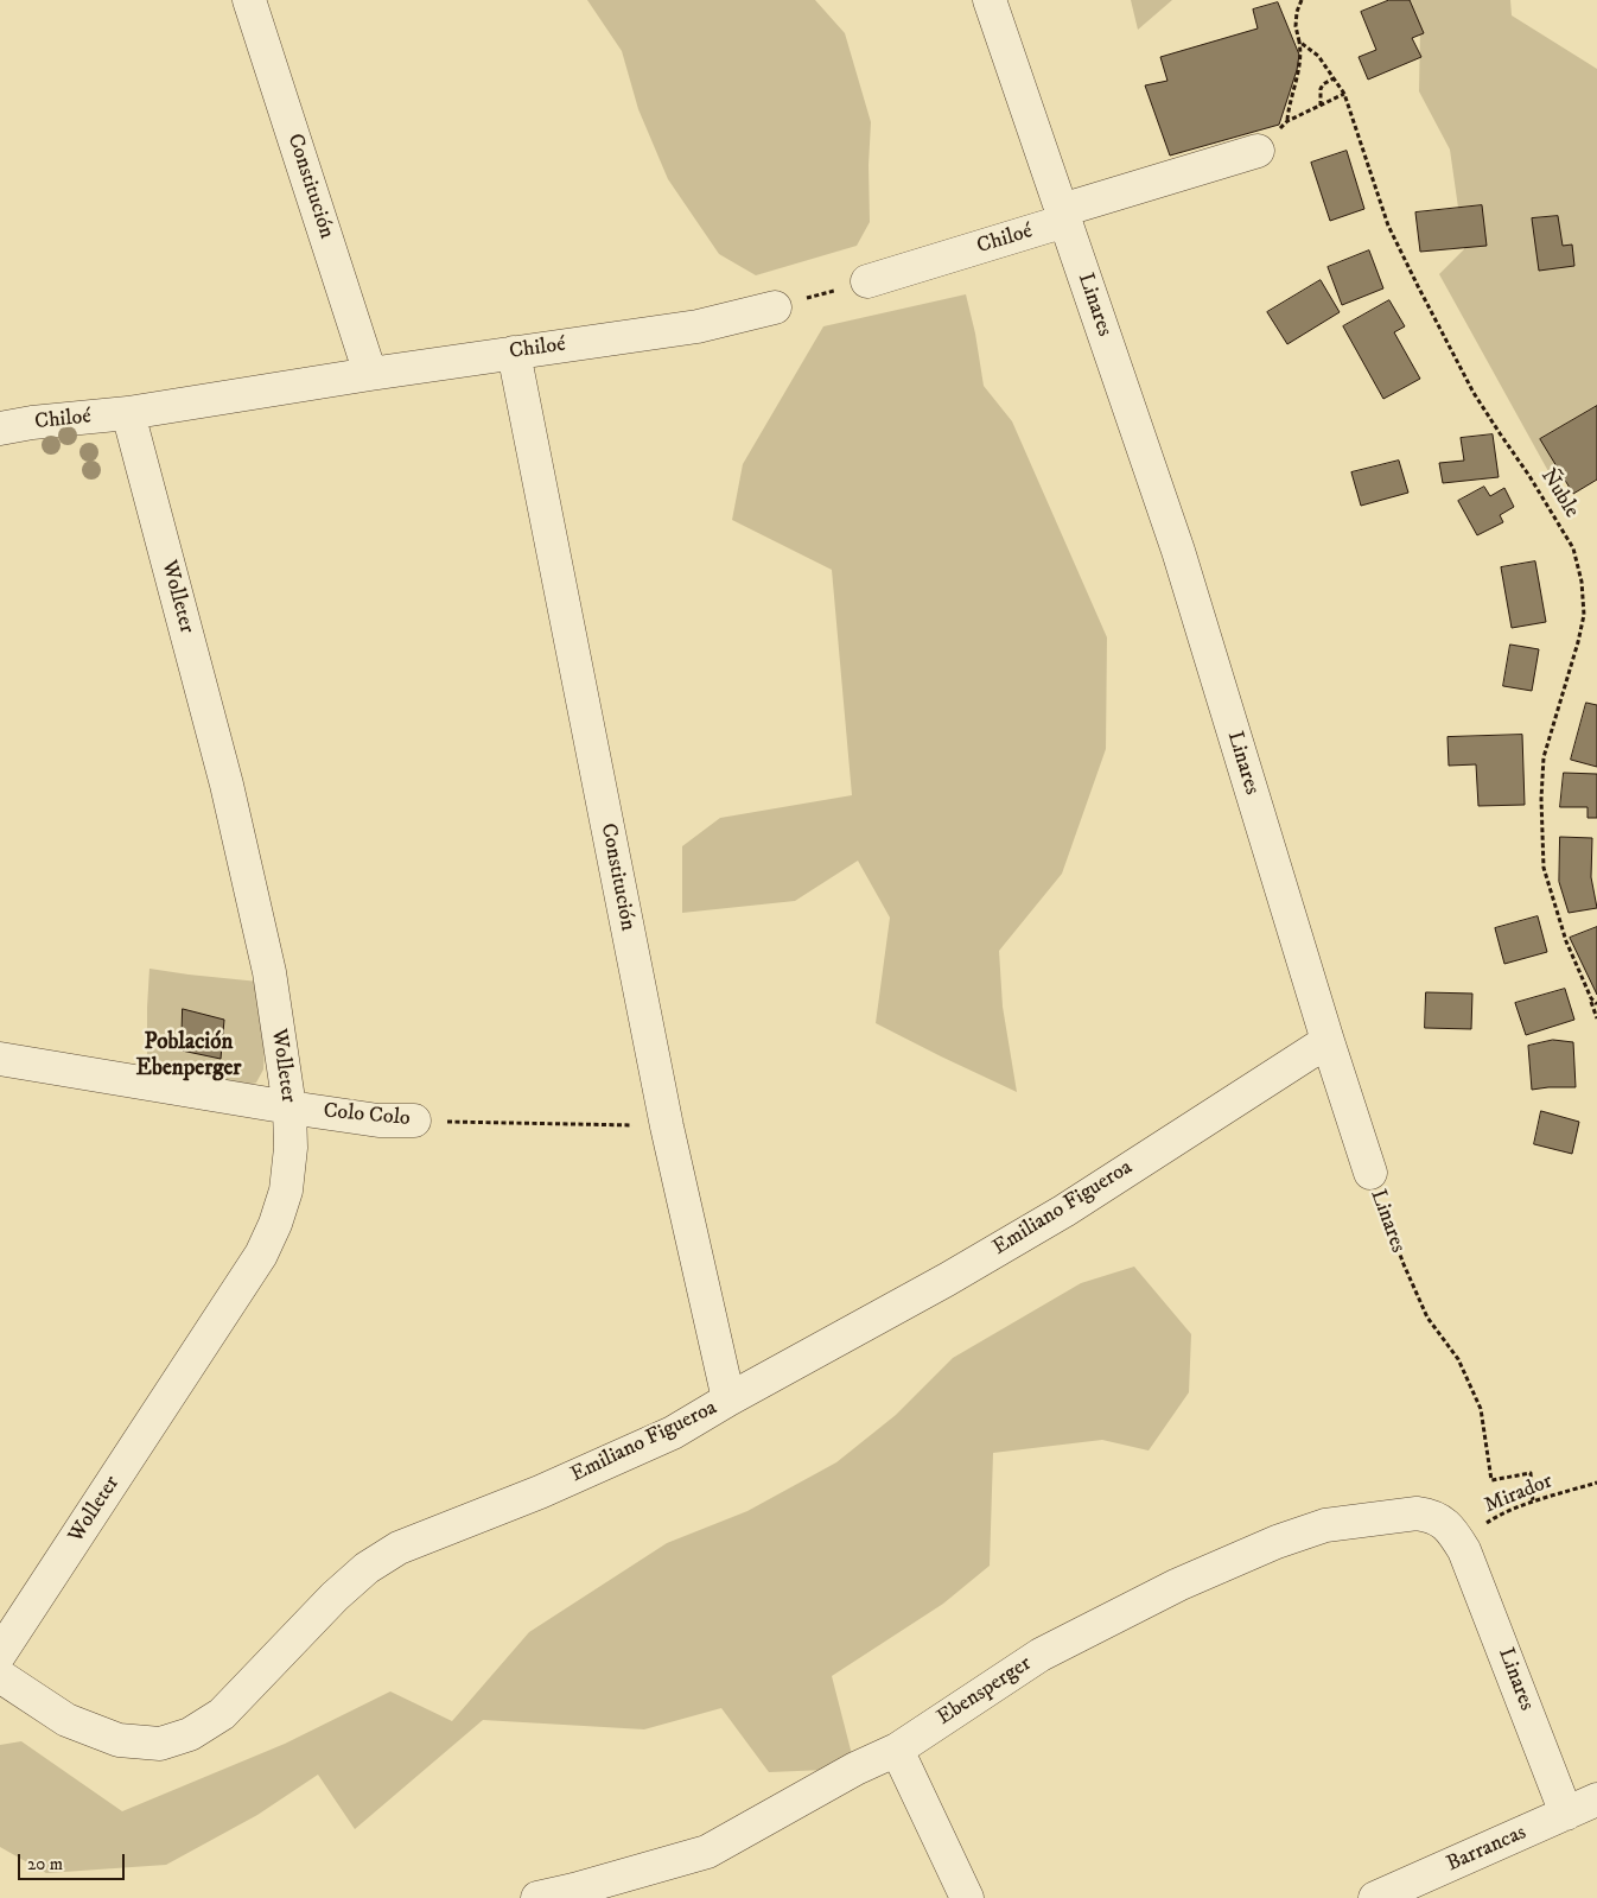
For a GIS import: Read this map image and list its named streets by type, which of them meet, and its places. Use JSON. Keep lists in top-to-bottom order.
{
  "streets": {
    "street": [
      "Constitución",
      "Chiloé",
      "Linares",
      "Wolleter",
      "Colo Colo",
      "Emiliano Figueroa",
      "Ebensperger",
      "Barrancas"
    ],
    "path": ["Ñuble", "Mirador"]
  },
  "crossings": [
    ["Constitución", "Chiloé"],
    ["Constitución", "Colo Colo"],
    ["Constitución", "Emiliano Figueroa"],
    ["Chiloé", "Linares"],
    ["Chiloé", "Wolleter"],
    ["Linares", "Emiliano Figueroa"],
    ["Linares", "Mirador"],
    ["Linares", "Ebensperger"],
    ["Linares", "Barrancas"],
    ["Wolleter", "Colo Colo"]
  ],
  "districts": ["Población Ebenperger"],
  "scale_bar": "20 m"
}
